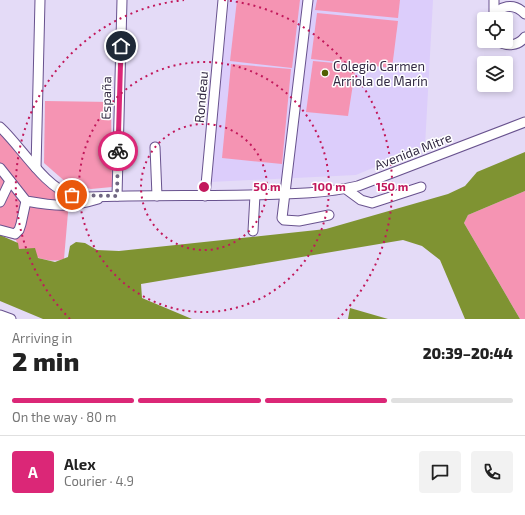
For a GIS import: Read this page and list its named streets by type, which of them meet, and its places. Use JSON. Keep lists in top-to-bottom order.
{
  "streets": {
    "street": ["Rondeau", "España", "Avenida Mitre"]
  },
  "crossings": [
    ["Rondeau", "Avenida Mitre"],
    ["España", "Avenida Mitre"]
  ],
  "places": ["Colegio Carmen Arriola de Marín"],
  "page": {
    "heading": ["2 min", "Arriving in", "20:39–20:44"],
    "panel": ["Alex", "Courier · 4.9"],
    "bar": "On the way · 80 m",
    "round": "A"
  },
  "rings": ["50 m", "100 m", "150 m"]
}
